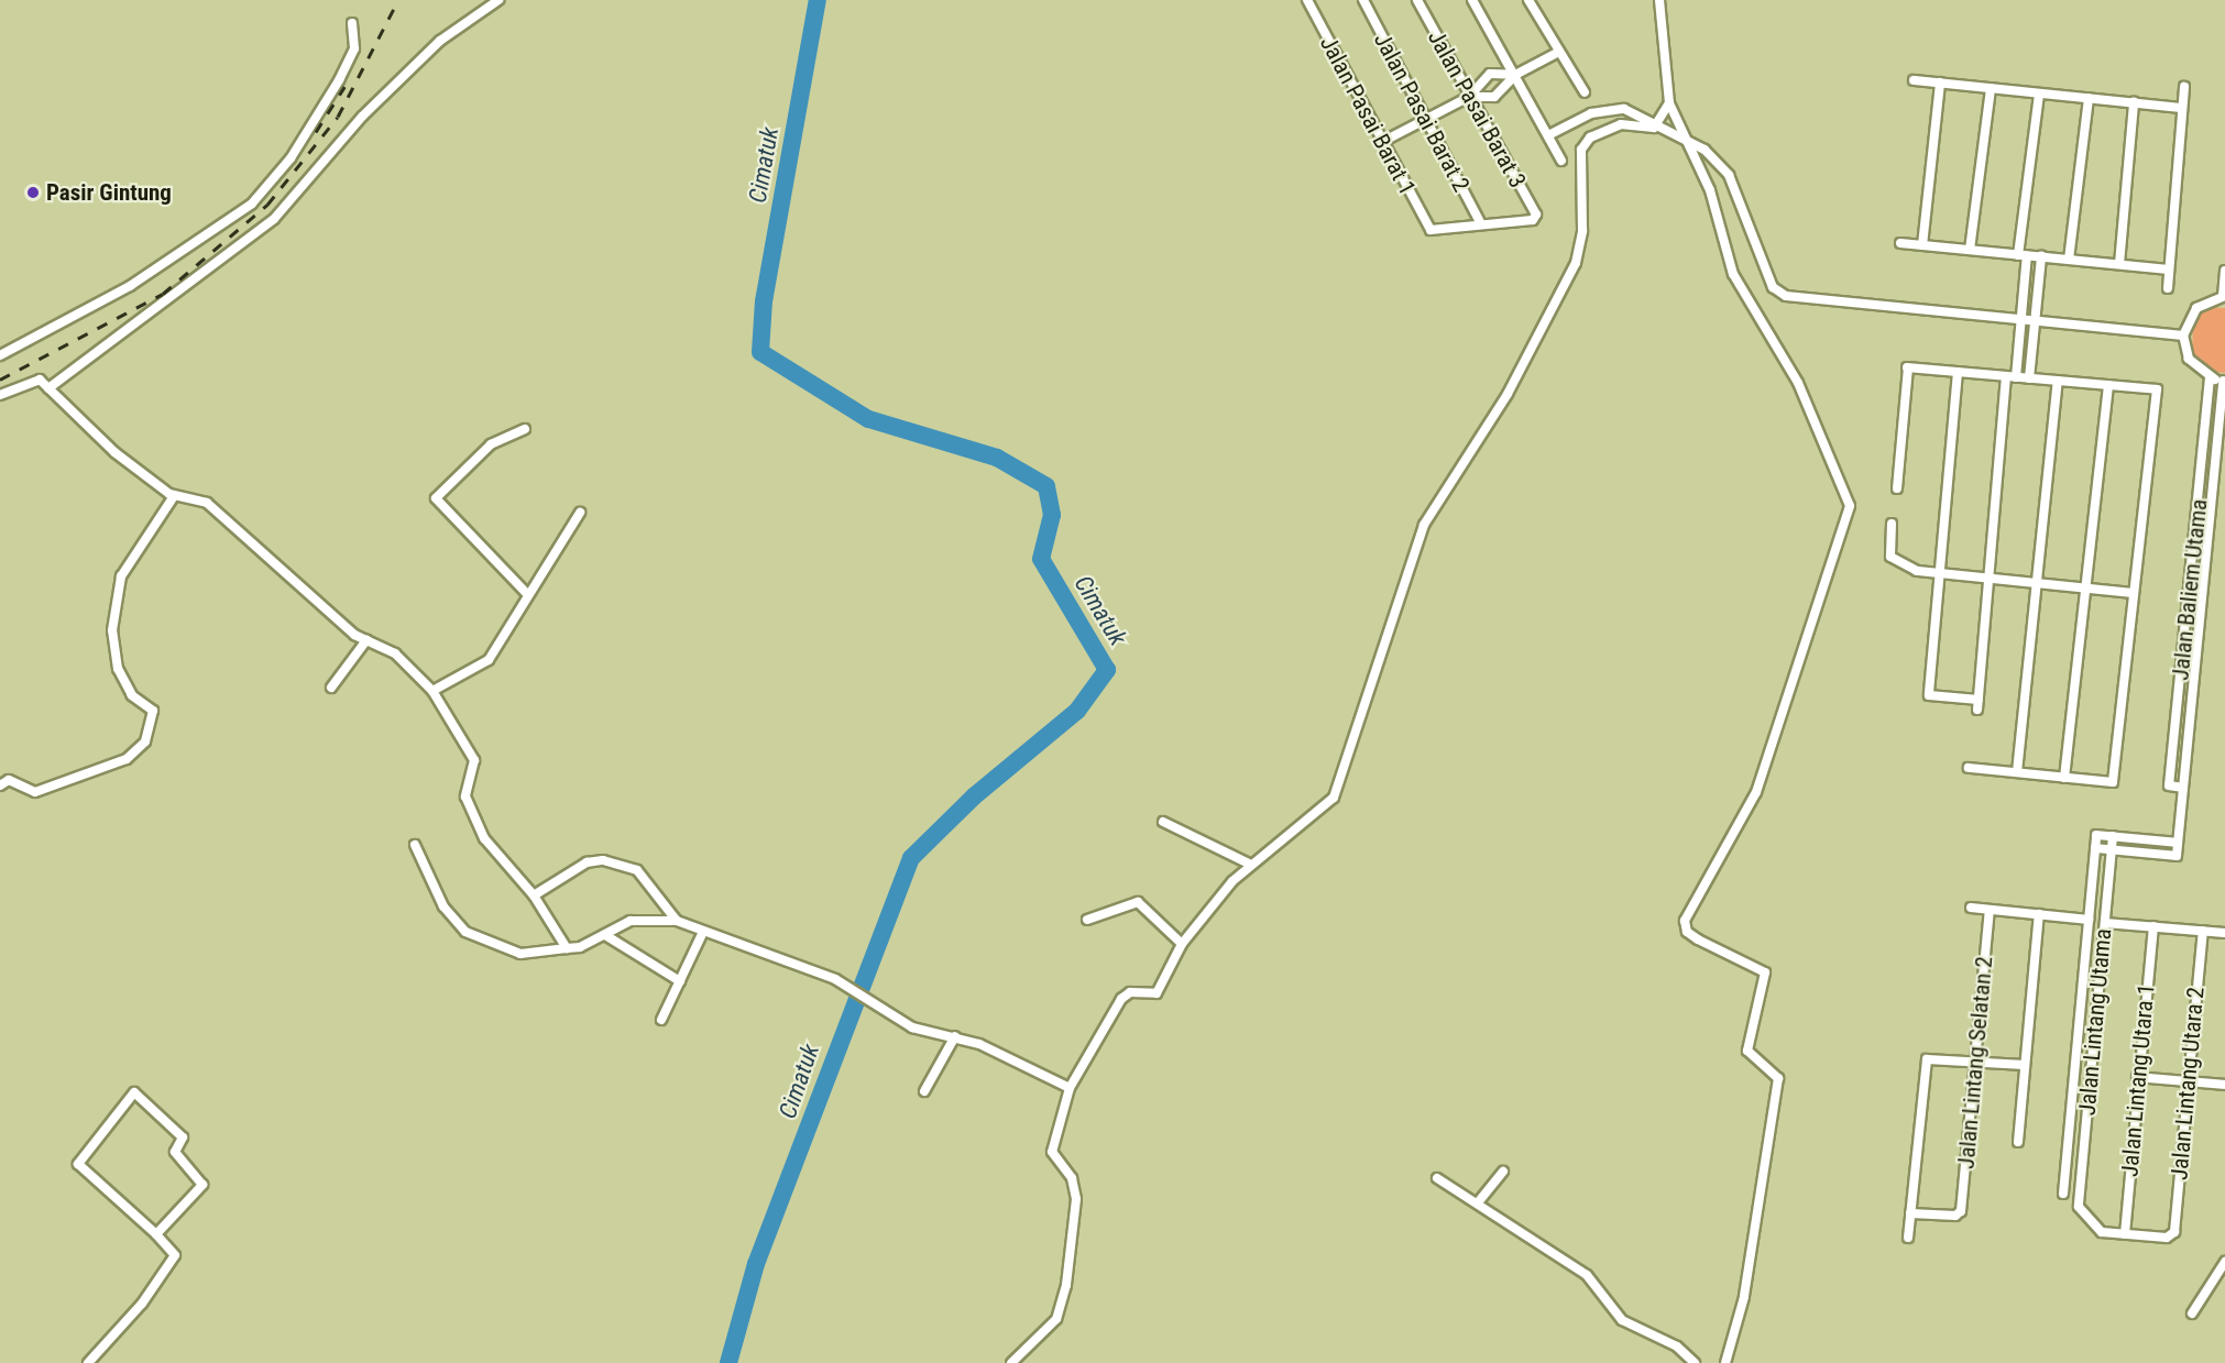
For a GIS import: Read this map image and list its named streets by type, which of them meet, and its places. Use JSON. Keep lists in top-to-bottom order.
{
  "streets": {
    "street": [
      "Jalan Pasai Barat 3",
      "Jalan Pasai Barat 2",
      "Jalan Pasai Barat 1",
      "Jalan Baliem Utama",
      "Jalan Lintang Utama",
      "Jalan Lintang Selatan 2",
      "Jalan Lintang Utara 1",
      "Jalan Lintang Utara 2"
    ]
  },
  "crossings": [
    ["Jalan Pasai Barat 3", "Jalan Pasai Barat 2"],
    ["Jalan Pasai Barat 3", "Jalan Pasai Barat 1"],
    ["Jalan Pasai Barat 2", "Jalan Pasai Barat 1"],
    ["Jalan Baliem Utama", "Jalan Lintang Utama"],
    ["Jalan Lintang Utama", "Jalan Lintang Utara 1"],
    ["Jalan Lintang Utama", "Jalan Lintang Utara 2"],
    ["Jalan Lintang Utara 1", "Jalan Lintang Utara 2"]
  ],
  "water": ["Cimatuk"],
  "places": ["Pasir Gintung"]
}
